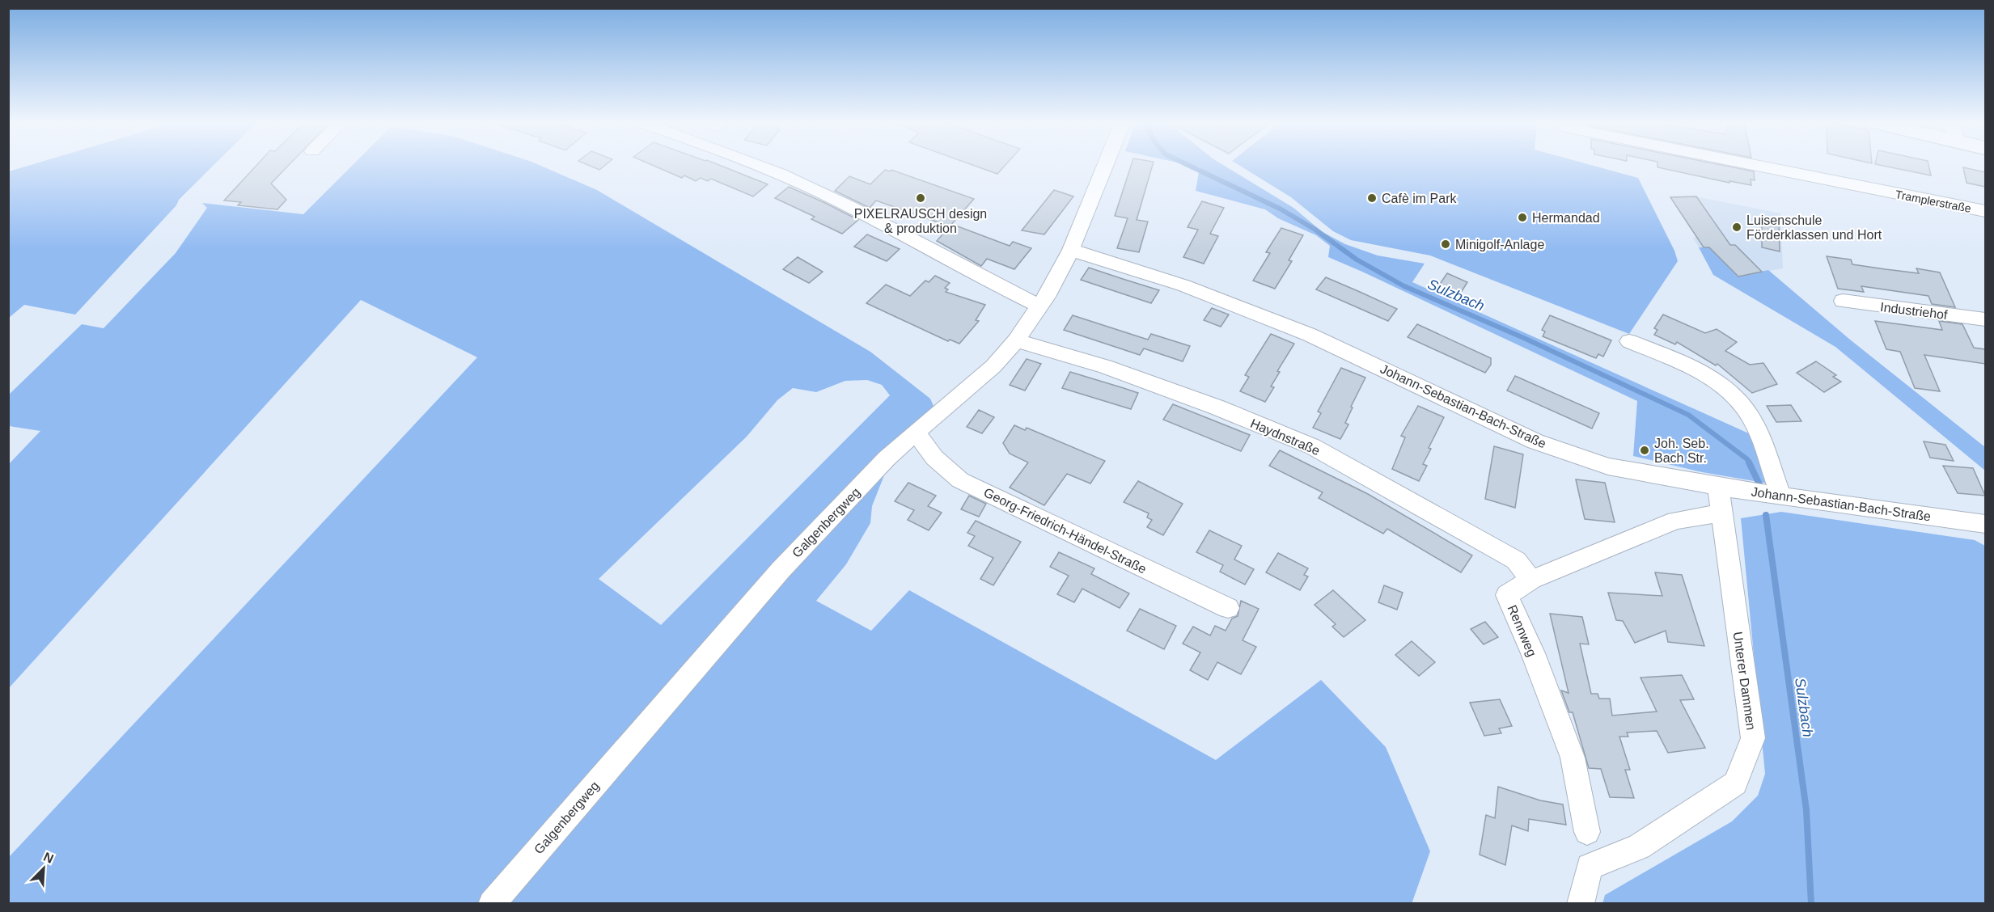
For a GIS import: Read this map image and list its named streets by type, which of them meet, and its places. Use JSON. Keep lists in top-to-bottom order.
{
  "streets": {
    "street": [
      "Tramplerstraße",
      "Industriehof",
      "Johann-Sebastian-Bach-Straße",
      "Haydnstraße",
      "Galgenbergweg",
      "Georg-Friedrich-Händel-Straße",
      "Rennweg",
      "Unterer Dammen"
    ]
  },
  "crossings": [
    ["Johann-Sebastian-Bach-Straße", "Galgenbergweg"],
    ["Johann-Sebastian-Bach-Straße", "Unterer Dammen"],
    ["Haydnstraße", "Galgenbergweg"],
    ["Haydnstraße", "Rennweg"],
    ["Galgenbergweg", "Georg-Friedrich-Händel-Straße"],
    ["Rennweg", "Unterer Dammen"]
  ],
  "water": ["Sulzbach"],
  "places": [
    "PIXELRAUSCH design & produktion",
    "Cafè im Park",
    "Hermandad",
    "Luisenschule Förderklassen und Hort",
    "Minigolf-Anlage",
    "Joh. Seb. Bach Str."
  ],
  "north": "top right"
}
